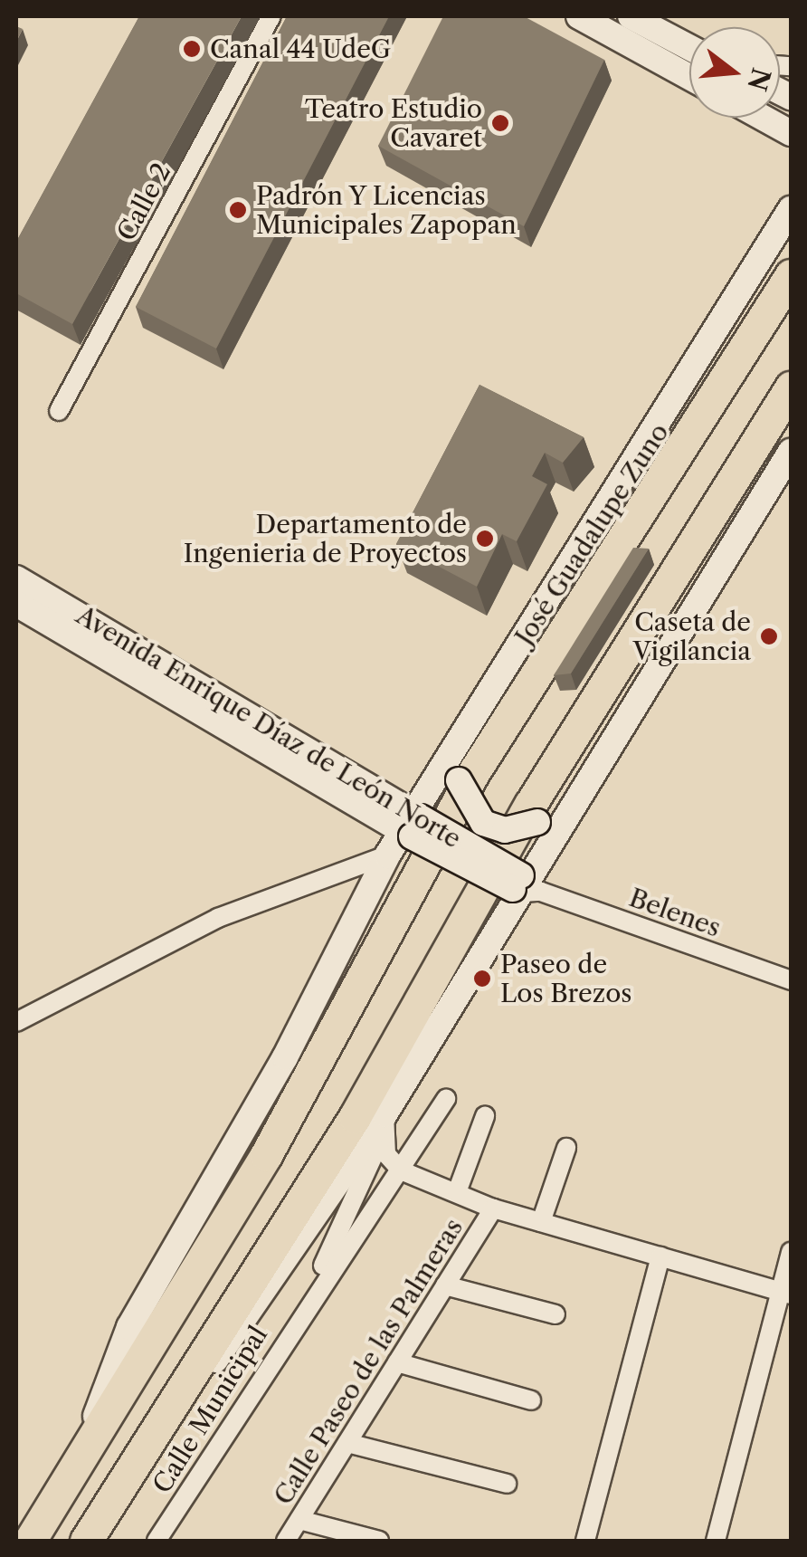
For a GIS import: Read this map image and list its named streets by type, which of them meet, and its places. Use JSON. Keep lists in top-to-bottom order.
{
  "streets": {
    "main road": ["José Guadalupe Zuno", "Avenida Enrique Díaz de León Norte"],
    "street": [
      "Calle 2",
      "Belenes",
      "Calle Paseo de las Palmeras",
      "Calle Municipal"
    ]
  },
  "crossings": [
    ["José Guadalupe Zuno", "Avenida Enrique Díaz de León Norte"],
    ["Avenida Enrique Díaz de León Norte", "Belenes"]
  ],
  "places": [
    "Canal 44 UdeG",
    "Teatro Estudio Cavaret",
    "Padrón Y Licencias Municipales Zapopan",
    "Departamento de Ingenieria de Proyectos",
    "Caseta de Vigilancia",
    "Paseo de Los Brezos"
  ],
  "north": "right"
}
